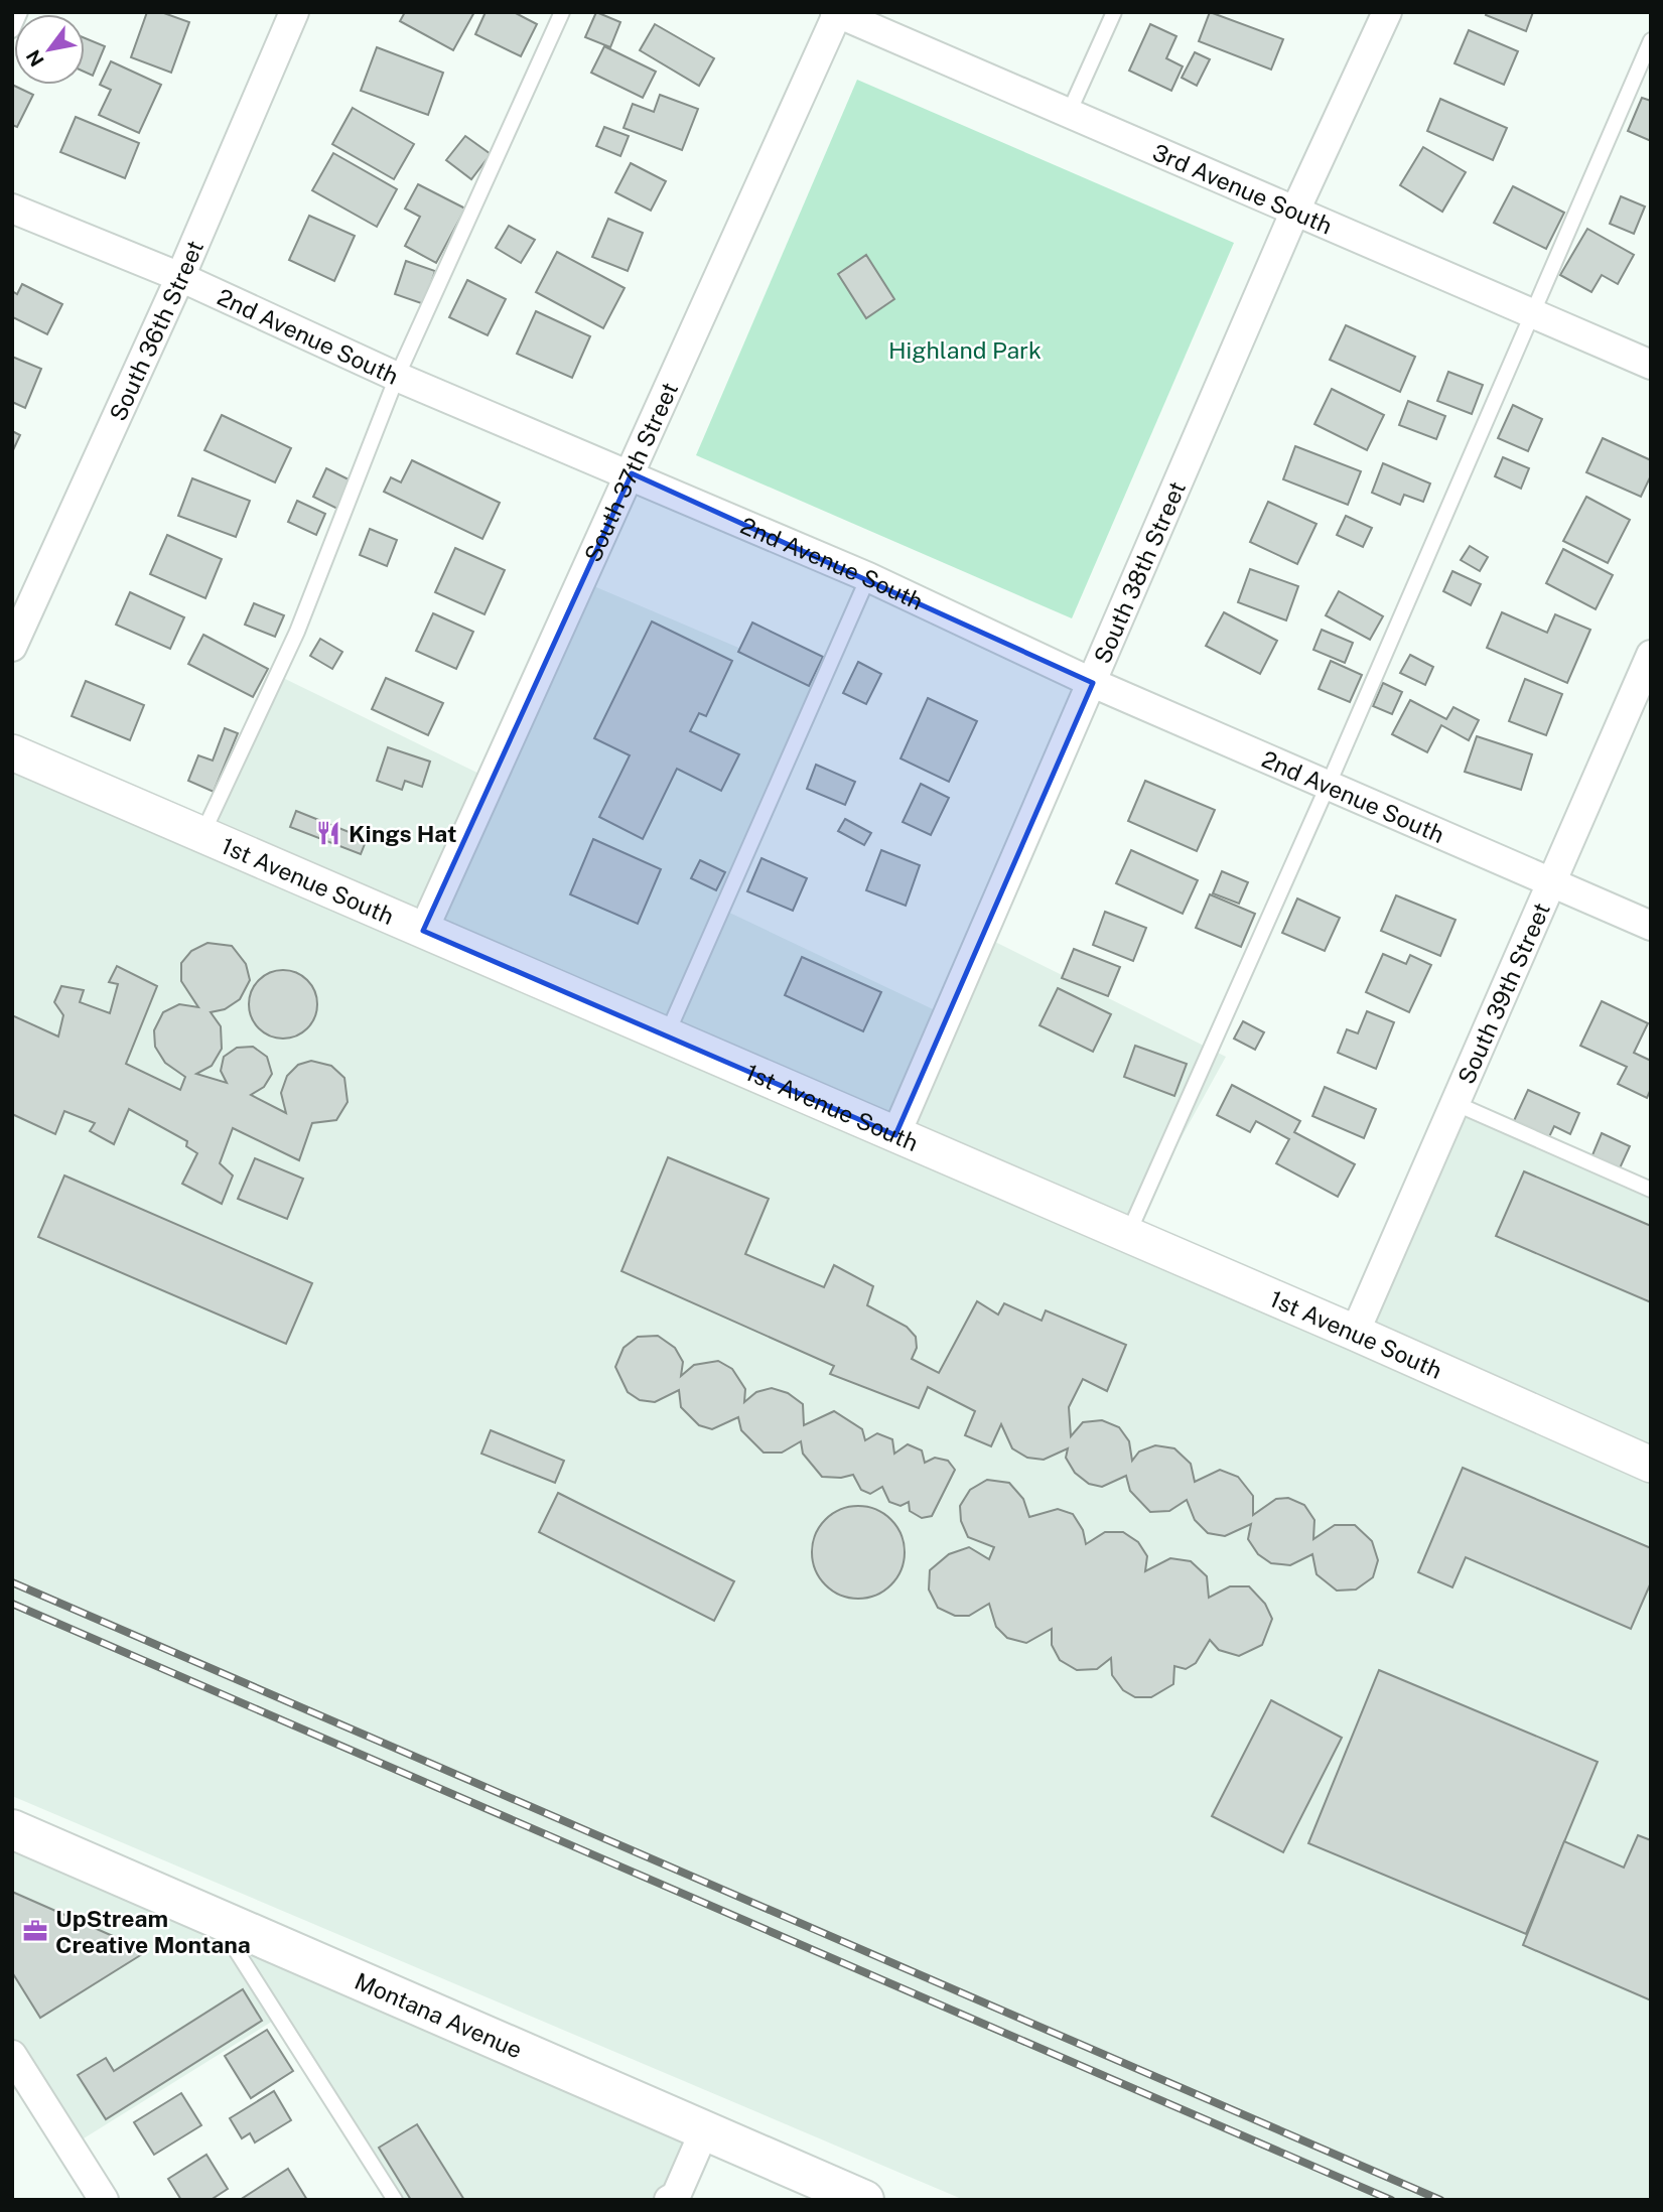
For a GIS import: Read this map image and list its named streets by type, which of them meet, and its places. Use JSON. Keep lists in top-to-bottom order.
{
  "streets": {
    "main road": ["Montana Avenue"],
    "street": [
      "3rd Avenue South",
      "South 36th Street",
      "2nd Avenue South",
      "South 37th Street",
      "South 38th Street",
      "1st Avenue South",
      "South 39th Street"
    ]
  },
  "crossings": [
    ["3rd Avenue South", "South 37th Street"],
    ["3rd Avenue South", "South 38th Street"],
    ["South 36th Street", "2nd Avenue South"],
    ["2nd Avenue South", "South 37th Street"],
    ["2nd Avenue South", "South 38th Street"],
    ["2nd Avenue South", "South 39th Street"],
    ["South 37th Street", "1st Avenue South"],
    ["South 38th Street", "1st Avenue South"],
    ["1st Avenue South", "South 39th Street"]
  ],
  "parks": ["Highland Park"],
  "places": {
    "restaurant": ["Kings Hat"],
    "office": ["UpStream Creative Montana"]
  },
  "north": "bottom left"
}
